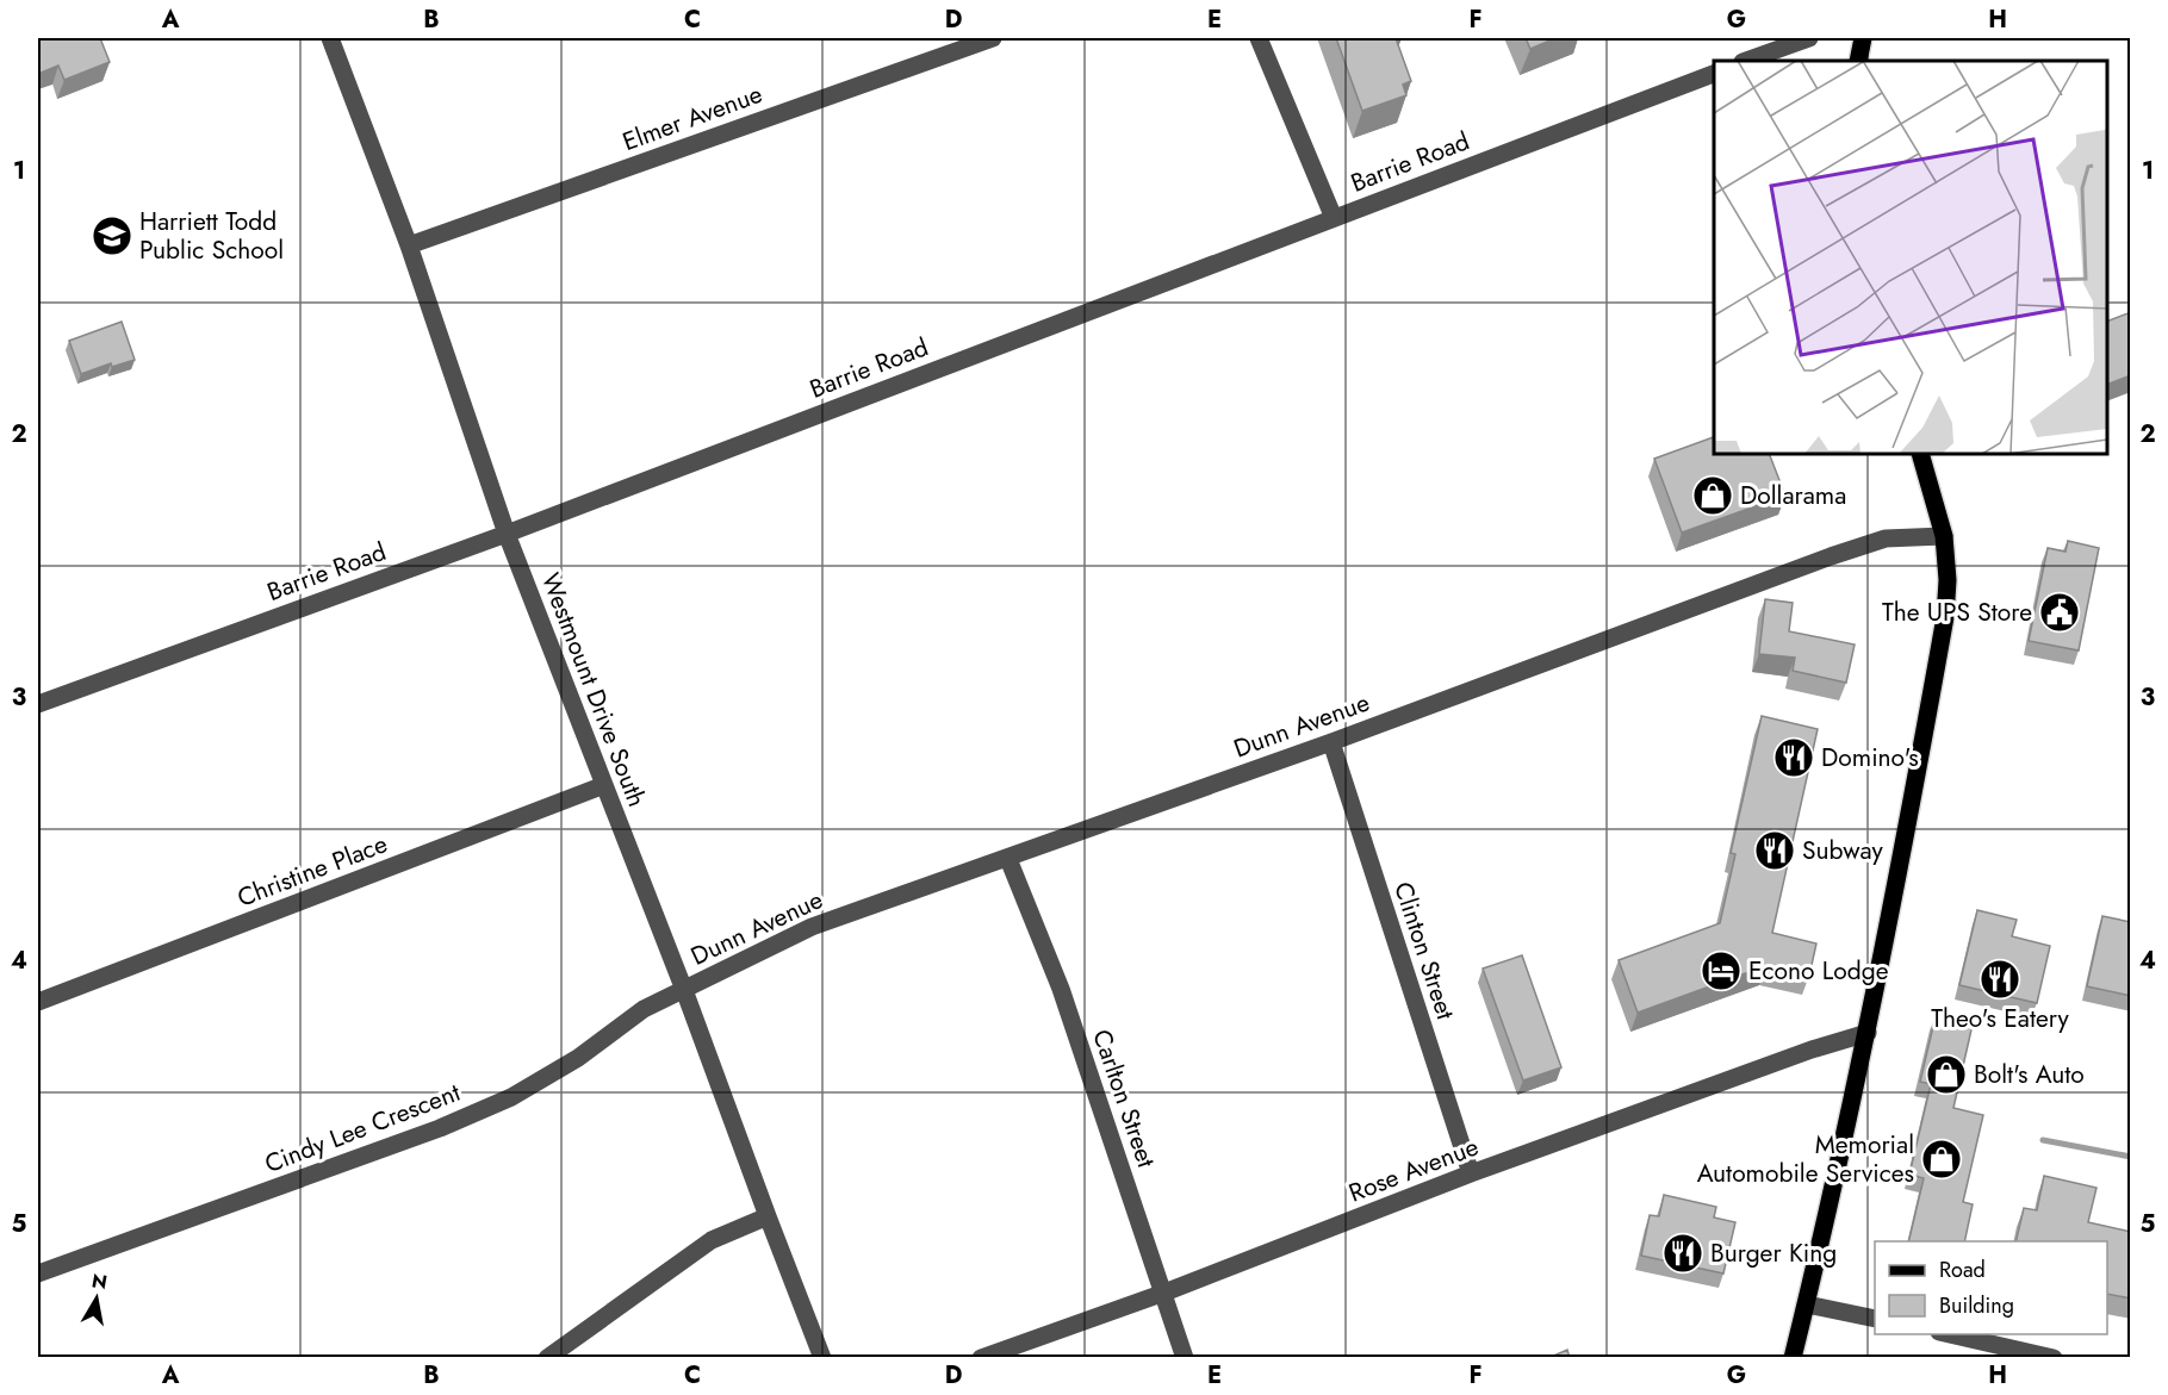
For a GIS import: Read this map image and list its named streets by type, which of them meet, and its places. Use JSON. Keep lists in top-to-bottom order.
{
  "streets": {
    "street": [
      "Elmer Avenue",
      "Barrie Road",
      "Westmount Drive South",
      "Dunn Avenue",
      "Christine Place",
      "Clinton Street",
      "Carlton Street",
      "Cindy Lee Crescent",
      "Rose Avenue"
    ]
  },
  "crossings": [
    ["Elmer Avenue", "Westmount Drive South"],
    ["Barrie Road", "Westmount Drive South"],
    ["Westmount Drive South", "Dunn Avenue"],
    ["Westmount Drive South", "Christine Place"],
    ["Westmount Drive South", "Cindy Lee Crescent"],
    ["Dunn Avenue", "Clinton Street"],
    ["Dunn Avenue", "Carlton Street"],
    ["Dunn Avenue", "Cindy Lee Crescent"],
    ["Clinton Street", "Rose Avenue"],
    ["Carlton Street", "Rose Avenue"]
  ],
  "places": {
    "school or university": ["Harriett Todd Public School"],
    "shop": ["Dollarama", "Bolt's Auto", "Memorial Automobile Services"],
    "public building": ["The UPS Store"],
    "restaurant": [
      "Domino's",
      "Subway",
      "Theo's Eatery",
      "Burger King"
    ],
    "hotel": ["Econo Lodge"]
  },
  "legend": ["Road", "Building"],
  "north": "top",
  "grid": {
    "columns": [
      "A",
      "B",
      "C",
      "D",
      "E",
      "F",
      "G",
      "H"
    ],
    "rows": [
      "1",
      "2",
      "3",
      "4",
      "5"
    ]
  }
}
